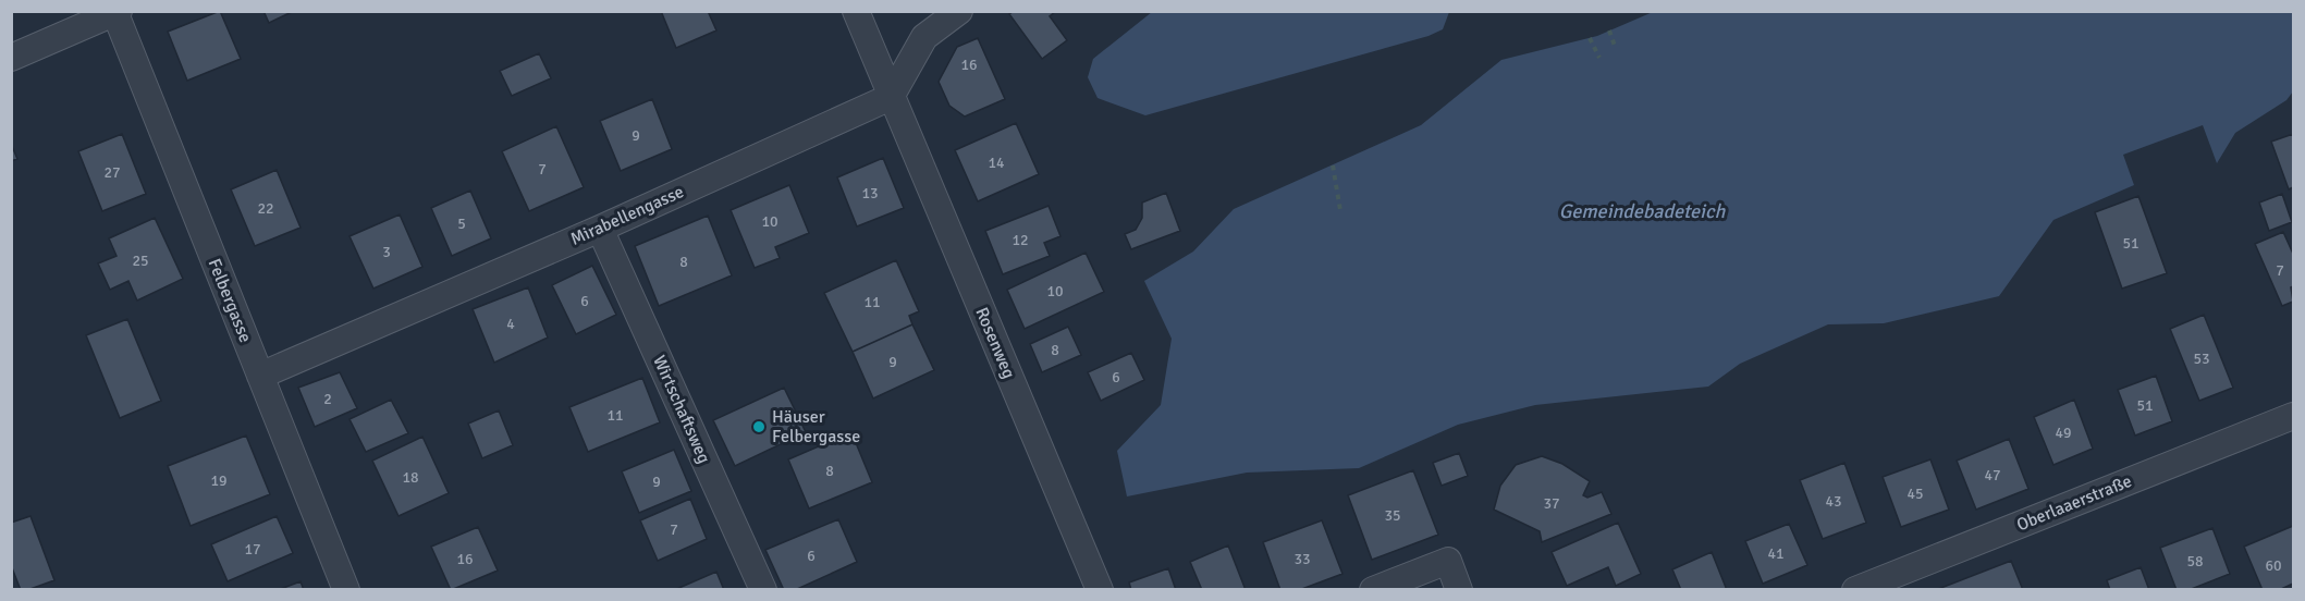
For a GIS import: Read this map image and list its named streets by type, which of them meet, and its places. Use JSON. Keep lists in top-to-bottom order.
{
  "streets": {
    "street": [
      "Mirabellengasse",
      "Felbergasse",
      "Rosenweg",
      "Wirtschaftsweg",
      "Oberlaaerstraße"
    ]
  },
  "crossings": [
    ["Mirabellengasse", "Felbergasse"],
    ["Mirabellengasse", "Rosenweg"],
    ["Mirabellengasse", "Wirtschaftsweg"]
  ],
  "water": ["Gemeindebadeteich"],
  "places": ["Häuser Felbergasse"],
  "house_numbers": [
    "16",
    "9",
    "14",
    "7",
    "27",
    "13",
    "22",
    "10",
    "5",
    "12",
    "51",
    "3",
    "25",
    "8",
    "7",
    "10",
    "6",
    "11",
    "4",
    "8",
    "53",
    "9",
    "6",
    "2",
    "51",
    "11",
    "49",
    "8",
    "47",
    "18",
    "19",
    "9",
    "45",
    "43",
    "37",
    "35",
    "7",
    "17",
    "41",
    "6",
    "16",
    "33",
    "58",
    "60"
  ]
}
